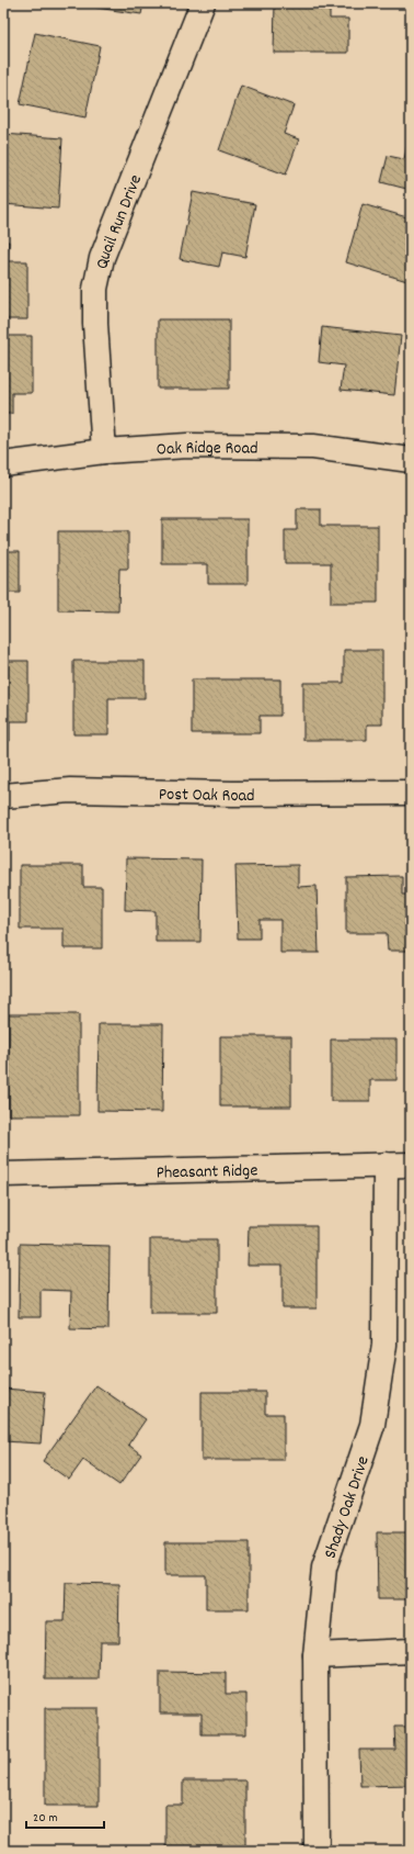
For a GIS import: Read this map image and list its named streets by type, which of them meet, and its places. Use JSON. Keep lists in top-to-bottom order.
{
  "streets": {
    "street": [
      "Quail Run Drive",
      "Oak Ridge Road",
      "Post Oak Road",
      "Pheasant Ridge",
      "Shady Oak Drive"
    ]
  },
  "crossings": [
    ["Quail Run Drive", "Oak Ridge Road"],
    ["Pheasant Ridge", "Shady Oak Drive"]
  ],
  "scale_bar": "20 m"
}
